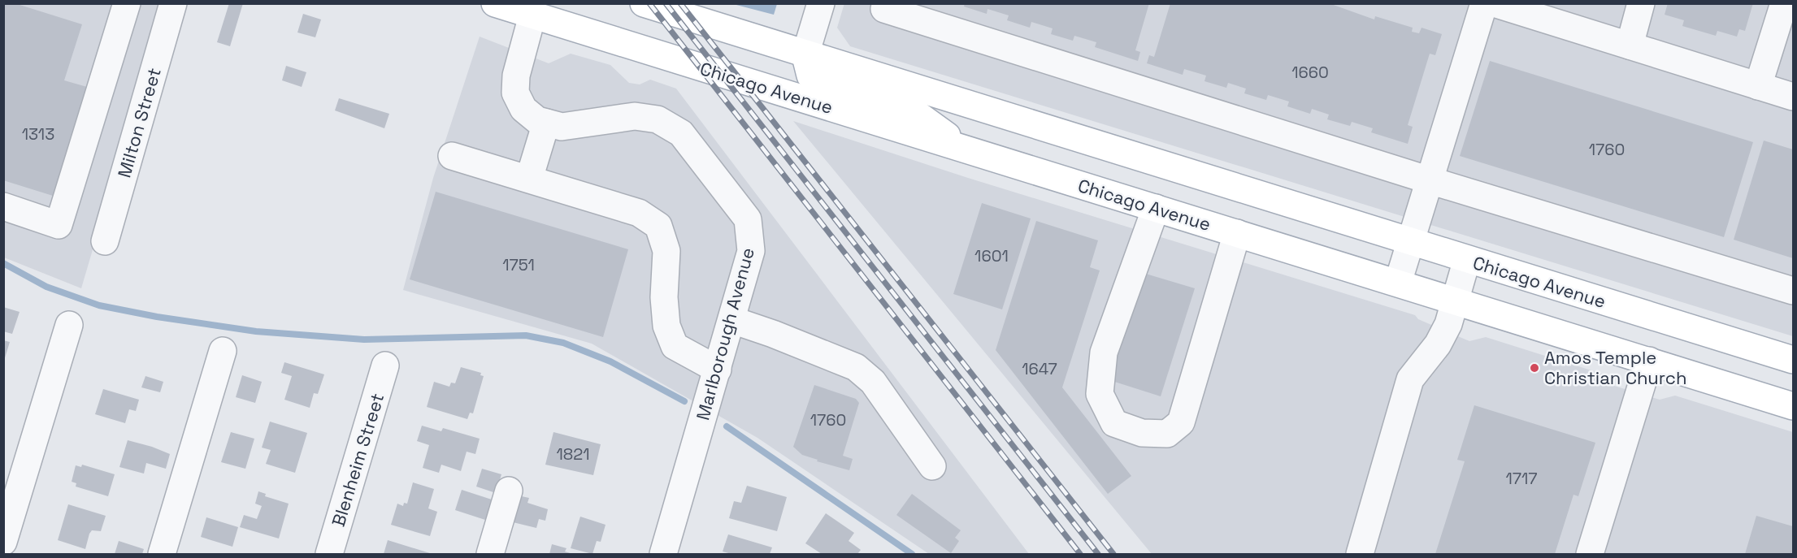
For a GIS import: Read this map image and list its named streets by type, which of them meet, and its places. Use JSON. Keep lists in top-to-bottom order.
{
  "streets": {
    "main road": ["Chicago Avenue"],
    "street": ["Milton Street", "Marlborough Avenue", "Blenheim Street"]
  },
  "crossings": [
    ["Chicago Avenue", "Marlborough Avenue"]
  ],
  "places": ["Amos Temple Christian Church"],
  "house_numbers": [
    "1660",
    "1313",
    "1760",
    "1601",
    "1751",
    "1647",
    "1760",
    "1821",
    "1717"
  ]
}
